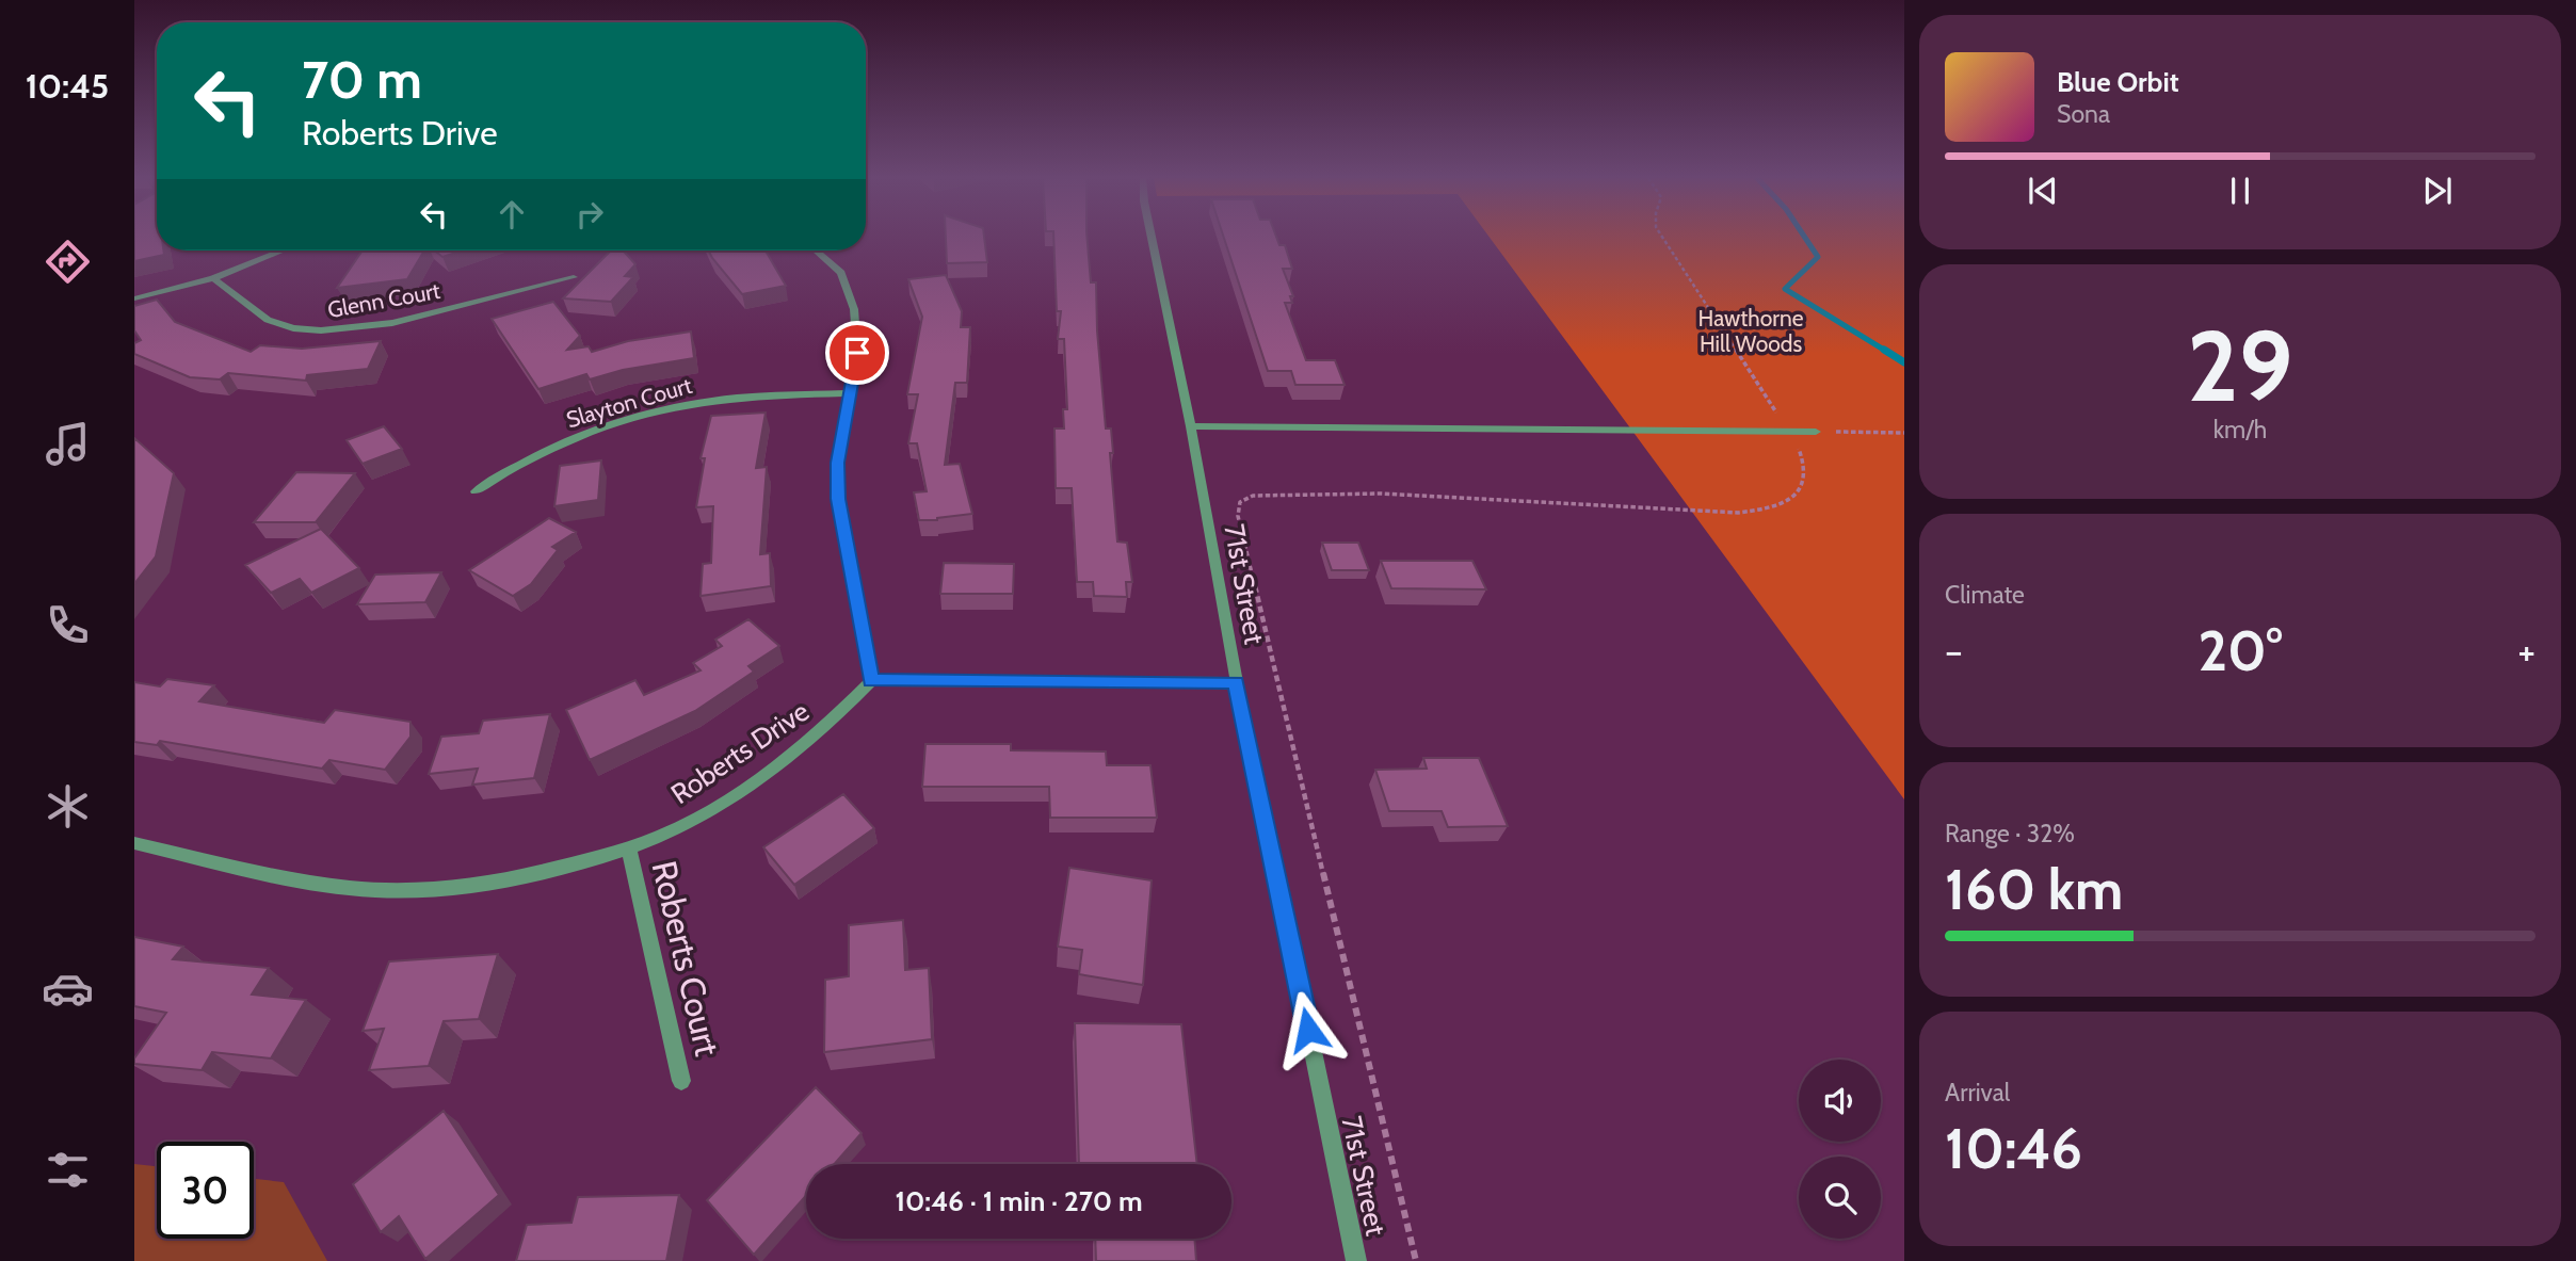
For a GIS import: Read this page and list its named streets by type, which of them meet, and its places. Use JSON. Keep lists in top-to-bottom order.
{
  "streets": {
    "street": [
      "Glenn Court",
      "Slayton Court",
      "71st Street",
      "Roberts Drive",
      "Roberts Court"
    ]
  },
  "crossings": [
    ["Roberts Drive", "Roberts Court"]
  ],
  "parks": ["Hawthorne Hill Woods"],
  "page": {
    "tabs": "10:45",
    "turn": ["70 m", "Roberts Drive"],
    "song": ["Blue Orbit", "Sona"],
    "tile": [
      ["29", "km/h"],
      "Climate",
      ["Range · 32%", "160 km"],
      ["Arrival", "10:46"]
    ],
    "heat": ["−", "20°", "+"],
    "limit": "30",
    "trip": "10:46 · 1 min · 270 m"
  }
}
